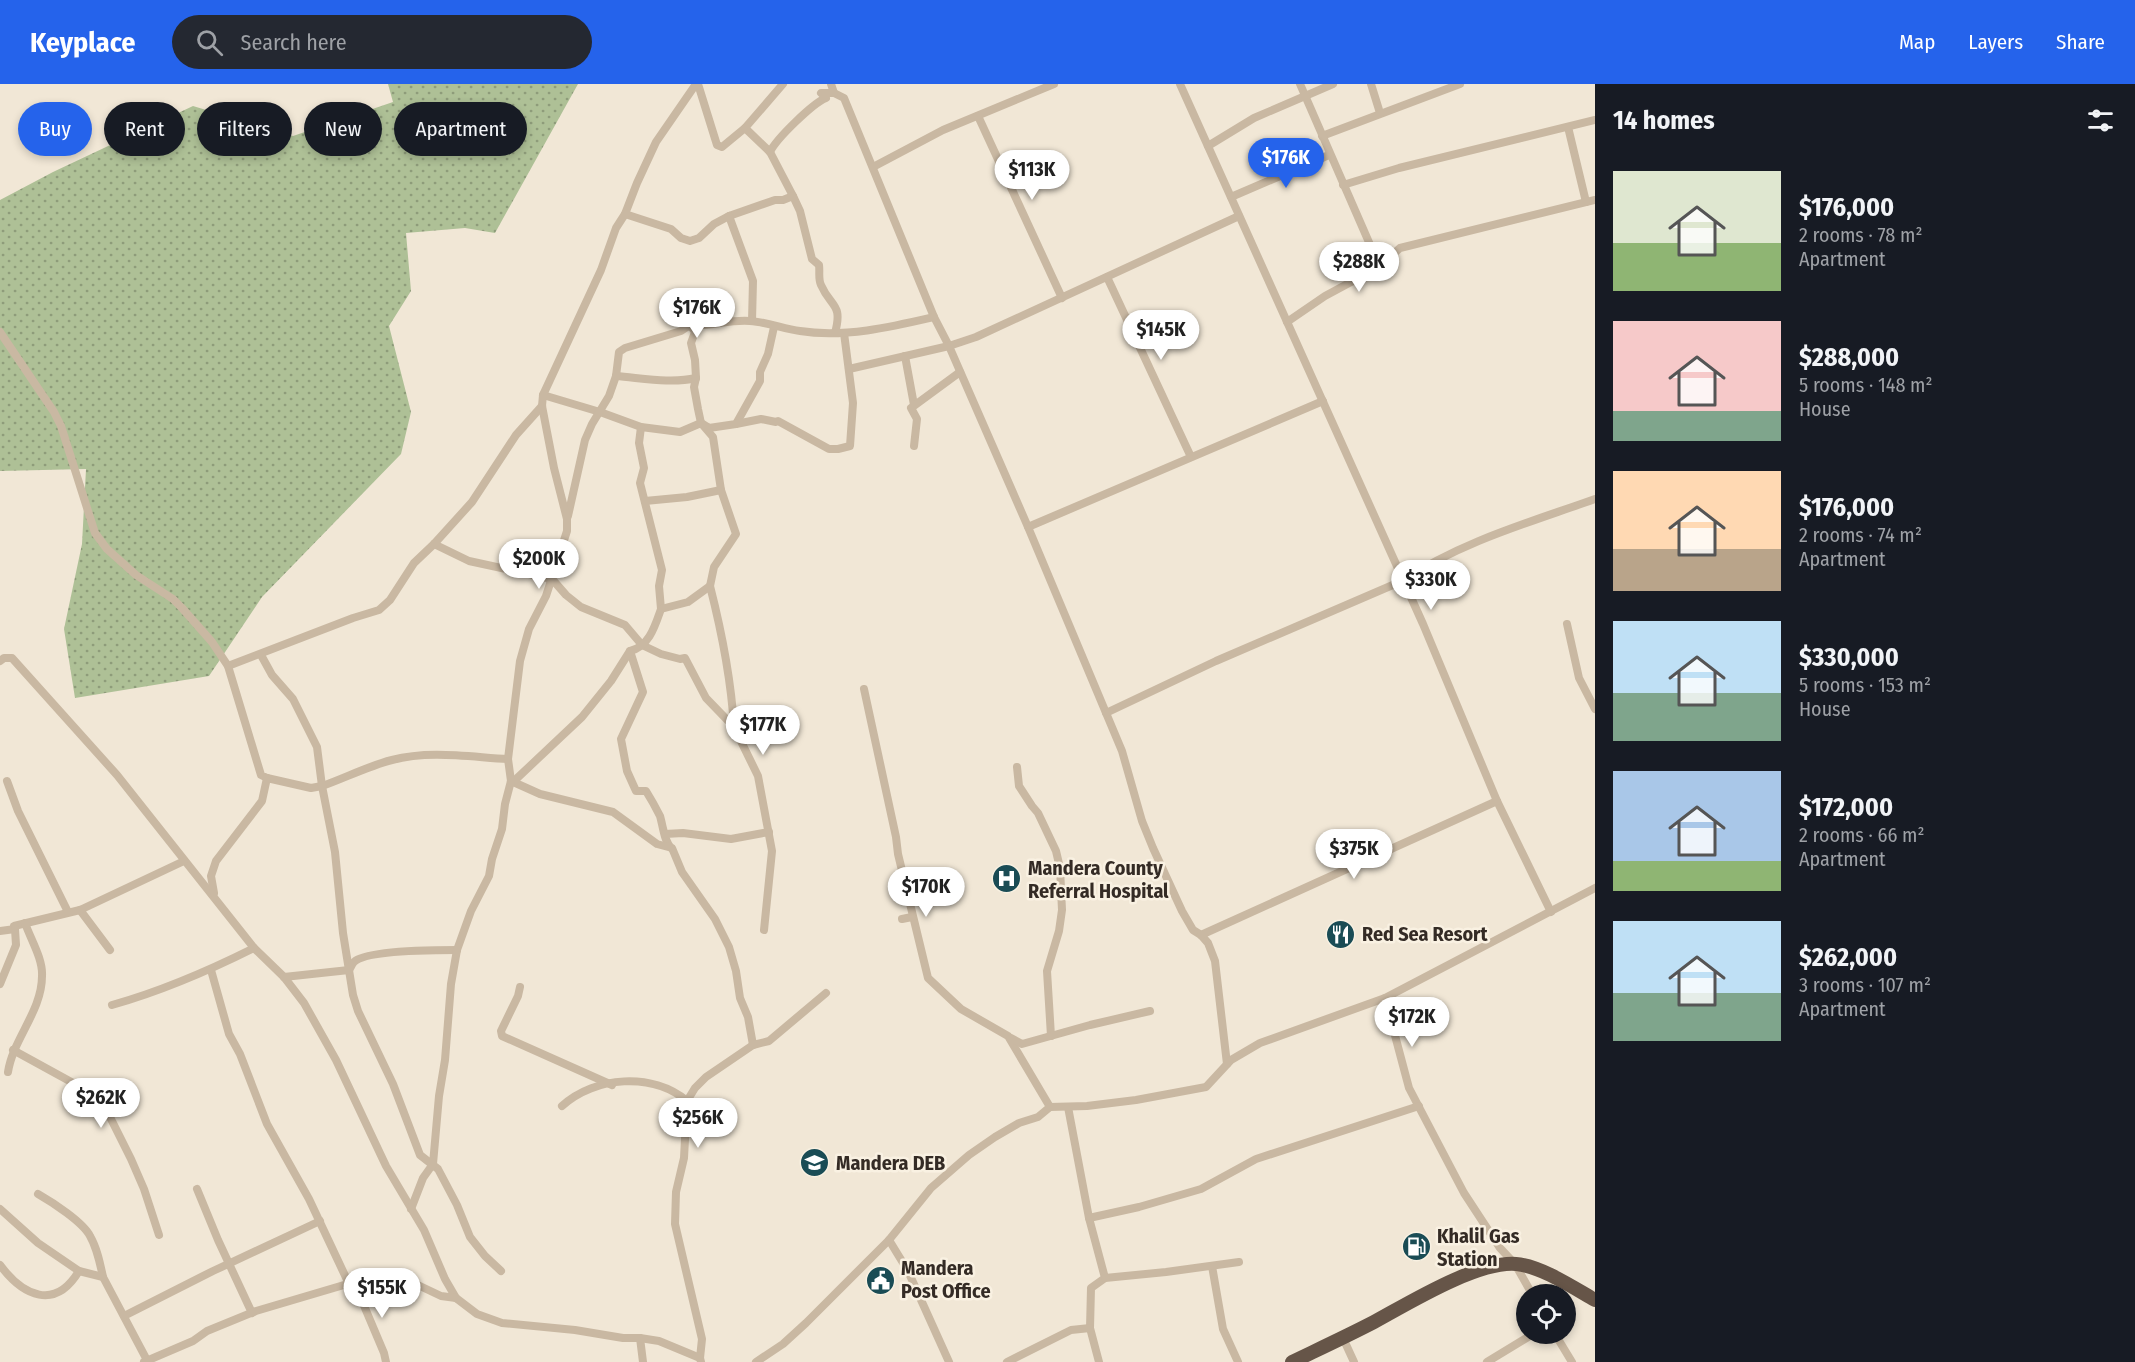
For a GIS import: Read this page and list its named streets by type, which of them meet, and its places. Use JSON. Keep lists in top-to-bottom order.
{
  "places": {
    "hospital": ["Mandera County Referral Hospital"],
    "restaurant": ["Red Sea Resort"],
    "school or university": ["Mandera DEB"],
    "fuel station": ["Khalil Gas Station"],
    "public building": ["Mandera Post Office"]
  },
  "page": {
    "header": "Keyplace",
    "search": "Search here",
    "nav": ["Map", "Layers", "Share"],
    "heading": "14 homes",
    "chip": [
      "Buy",
      "Rent",
      "Filters",
      "New",
      "Apartment"
    ],
    "price": [
      "$176K",
      "$113K",
      "$288K",
      "$176K",
      "$145K",
      "$200K",
      "$330K",
      "$177K",
      "$375K",
      "$170K",
      "$172K",
      "$262K",
      "$256K",
      "$155K"
    ],
    "list": [
      {
        "name": "$176,000",
        "note": "2 rooms · 78 m² · Apartment"
      },
      {
        "name": "$288,000",
        "note": "5 rooms · 148 m² · House"
      },
      {
        "name": "$176,000",
        "note": "2 rooms · 74 m² · Apartment"
      },
      {
        "name": "$330,000",
        "note": "5 rooms · 153 m² · House"
      },
      {
        "name": "$172,000",
        "note": "2 rooms · 66 m² · Apartment"
      },
      {
        "name": "$262,000",
        "note": "3 rooms · 107 m² · Apartment"
      }
    ]
  }
}
